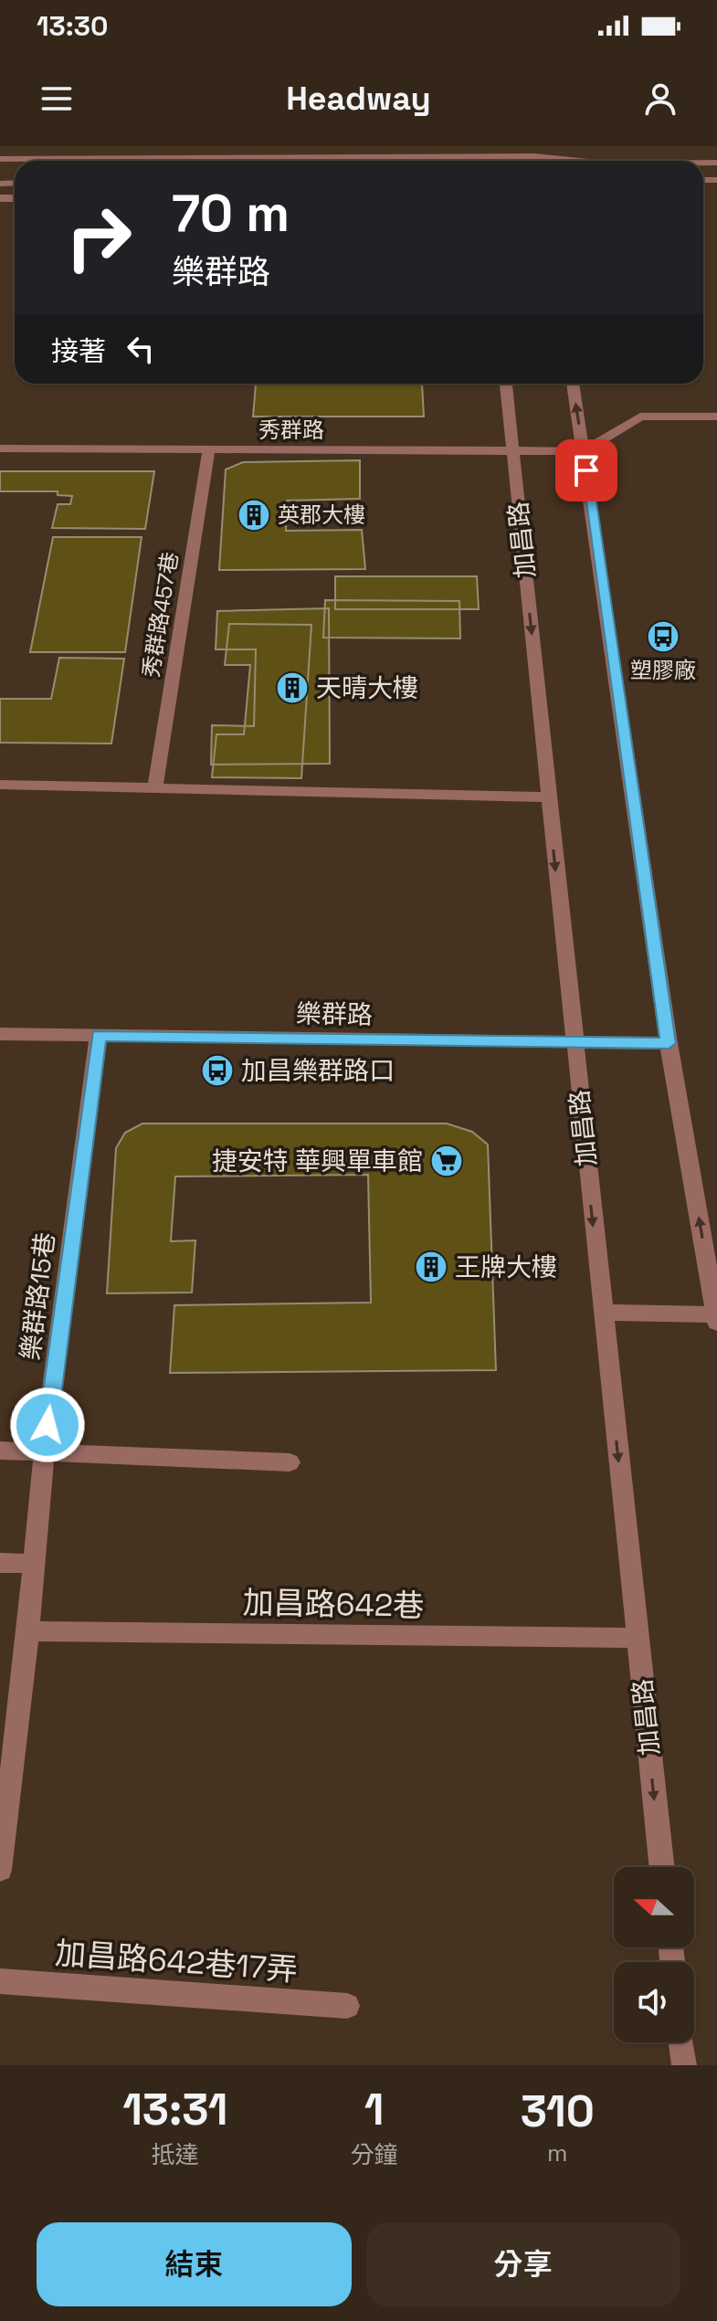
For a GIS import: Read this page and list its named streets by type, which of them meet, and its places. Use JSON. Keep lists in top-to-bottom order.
{
  "streets": {
    "street": [
      "秀群路",
      "加昌路",
      "秀群路457巷",
      "樂群路",
      "樂群路15巷",
      "加昌路642巷",
      "加昌路642巷17弄"
    ]
  },
  "crossings": [
    ["秀群路", "加昌路"],
    ["秀群路", "秀群路457巷"],
    ["加昌路", "樂群路"],
    ["加昌路", "加昌路642巷"],
    ["樂群路", "樂群路15巷"],
    ["樂群路15巷", "加昌路642巷"]
  ],
  "places": {
    "building": ["英郡大樓", "天晴大樓", "王牌大樓"],
    "bus stop": ["塑膠廠", "加昌樂群路口"],
    "supermarket": ["捷安特 華興單車館"]
  },
  "north": "left",
  "page": {
    "status": "13:30",
    "header": "Headway",
    "turn": ["70 m", "樂群路"],
    "then": "接著",
    "eta": [
      "13:31",
      "抵達",
      "1",
      "分鐘",
      "310",
      "m"
    ],
    "buttons": ["結束", "分享"]
  }
}
